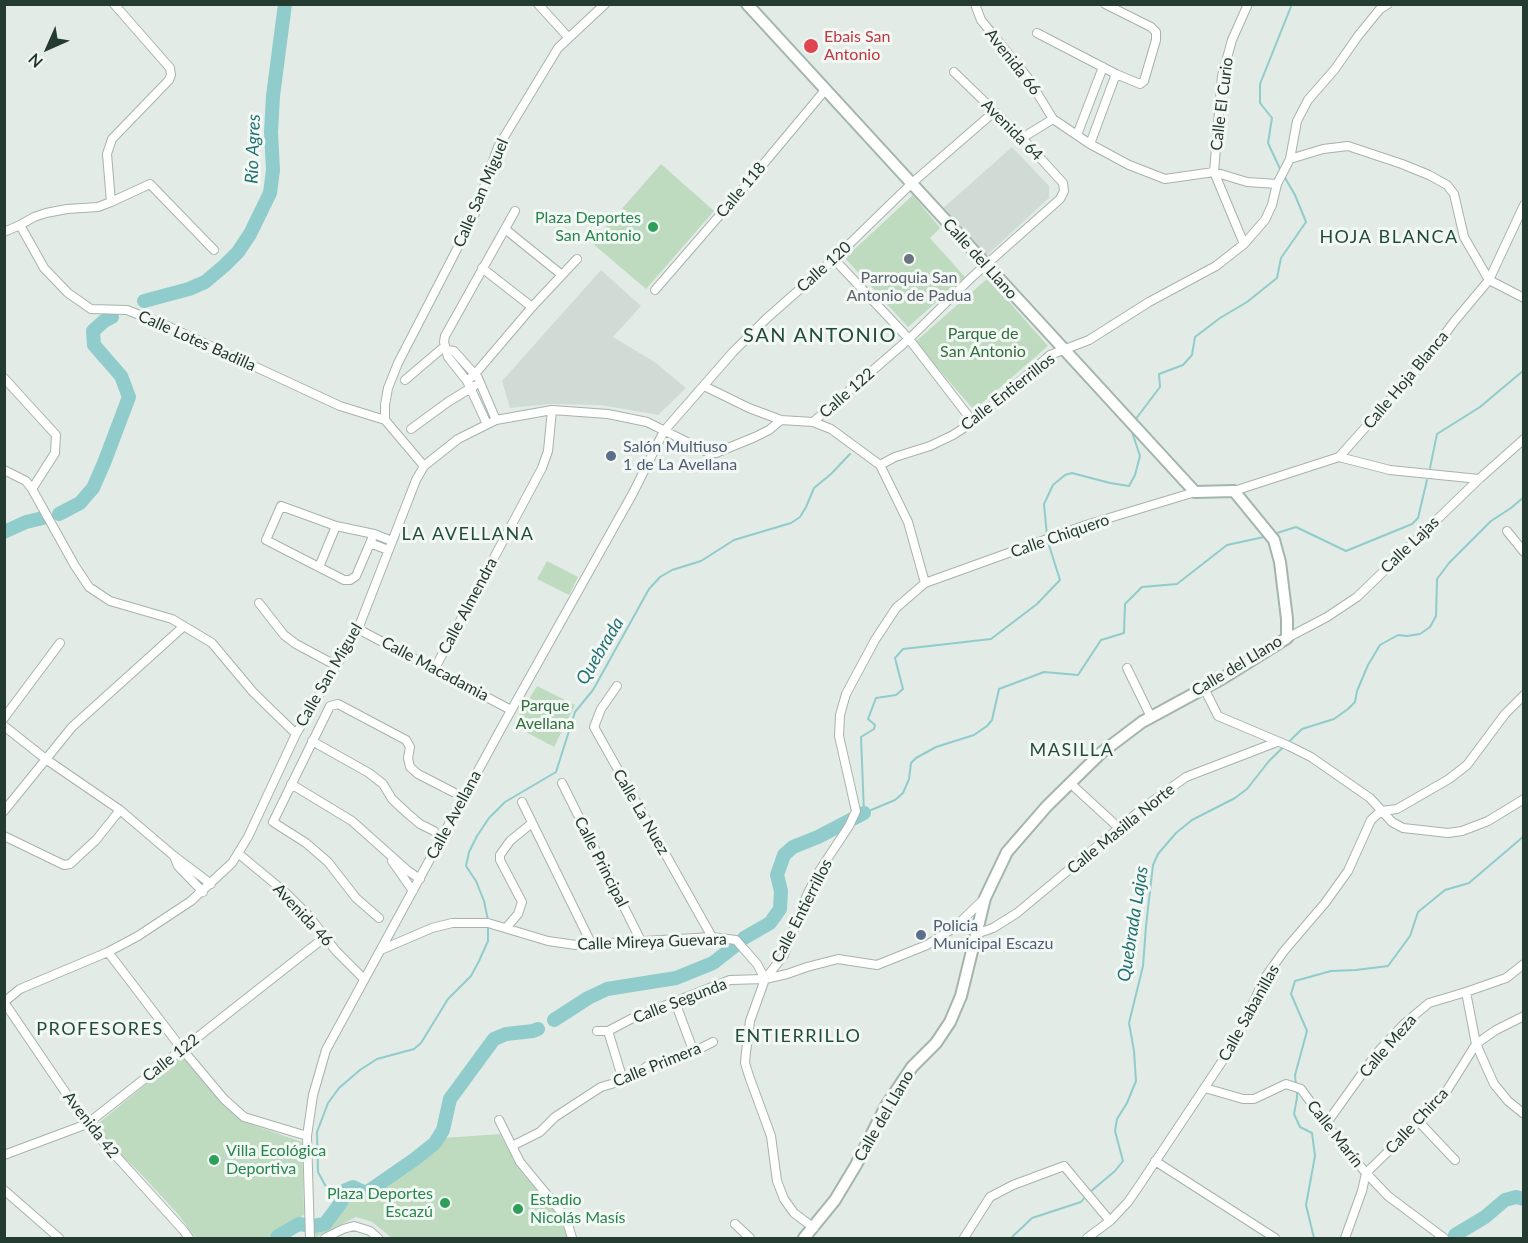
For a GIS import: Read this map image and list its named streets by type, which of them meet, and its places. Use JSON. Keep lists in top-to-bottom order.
{
  "streets": {
    "main road": ["Calle del Llano"],
    "street": [
      "Avenida 66",
      "Calle El Curio",
      "Avenida 64",
      "Calle 118",
      "Calle San Miguel",
      "Calle 120",
      "Calle Lotes Badilla",
      "Calle Hoja Blanca",
      "Calle Entierrillos",
      "Calle 122",
      "Calle Chiquero",
      "Calle Lajas",
      "Calle Almendra",
      "Calle Macadamia",
      "Calle La Nuez",
      "Calle Avellana",
      "Calle Masilla Norte",
      "Calle Principal",
      "Avenida 46",
      "Calle Mireya Guevara",
      "Calle Segunda",
      "Calle Sabanillas",
      "Calle Meza",
      "Calle Primera",
      "Calle Chirca",
      "Avenida 42",
      "Calle Marín"
    ]
  },
  "crossings": [
    ["Avenida 66", "Calle El Curio"],
    ["Avenida 64", "Calle 120"],
    ["Avenida 64", "Calle 122"],
    ["Calle 118", "Calle del Llano"],
    ["Calle San Miguel", "Calle Lotes Badilla"],
    ["Calle San Miguel", "Calle Macadamia"],
    ["Calle San Miguel", "Avenida 46"],
    ["Calle San Miguel", "Avenida 42"],
    ["Calle del Llano", "Calle 120"],
    ["Calle del Llano", "Calle Entierrillos"],
    ["Calle del Llano", "Calle 122"],
    ["Calle del Llano", "Calle Chiquero"],
    ["Calle del Llano", "Calle Lajas"],
    ["Calle del Llano", "Calle Masilla Norte"],
    ["Calle del Llano", "Calle Segunda"],
    ["Calle 120", "Calle Avellana"],
    ["Calle Entierrillos", "Calle Chiquero"],
    ["Calle Entierrillos", "Calle Mireya Guevara"],
    ["Calle Entierrillos", "Calle Segunda"],
    ["Calle 122", "Avenida 46"],
    ["Calle 122", "Avenida 42"],
    ["Calle Almendra", "Calle Macadamia"],
    ["Calle Macadamia", "Calle Avellana"],
    ["Calle La Nuez", "Calle Mireya Guevara"],
    ["Calle Avellana", "Avenida 46"],
    ["Calle Avellana", "Calle Mireya Guevara"],
    ["Calle Principal", "Calle Mireya Guevara"],
    ["Calle Mireya Guevara", "Calle Segunda"],
    ["Calle Sabanillas", "Calle Marín"],
    ["Calle Meza", "Calle Marín"],
    ["Calle Chirca", "Calle Marín"]
  ],
  "districts": [
    "HOJA BLANCA",
    "SAN ANTONIO",
    "LA AVELLANA",
    "MASILLA",
    "PROFESORES",
    "ENTIERRILLO"
  ],
  "water": ["Río Agres", "Quebrada", "Quebrada Lajas"],
  "parks": ["Parque de San Antonio", "Parque Avellana"],
  "places": [
    "Ebais San Antonio",
    "Plaza Deportes San Antonio",
    "Parroquia San Antonio de Padua",
    "Salón Multiuso 1 de La Avellana",
    "Policia Municipal Escazu",
    "Villa Ecológica Deportiva",
    "Plaza Deportes Escazú",
    "Estadio Nicolás Masís"
  ],
  "north": "bottom left"
}
